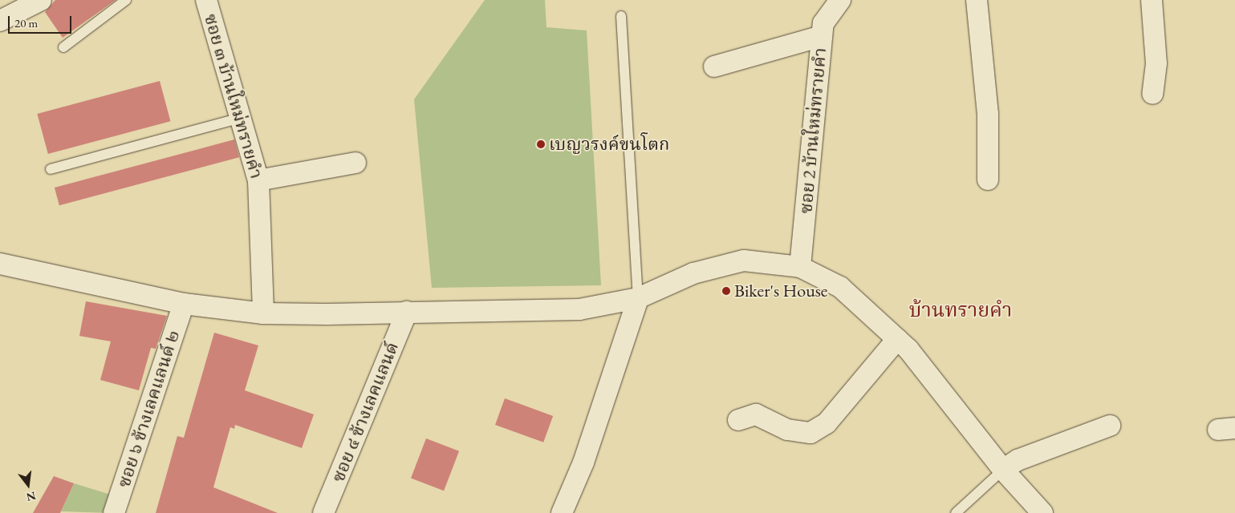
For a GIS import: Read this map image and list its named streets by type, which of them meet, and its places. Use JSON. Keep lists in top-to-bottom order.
{
  "streets": {
    "street": [
      "ซอย ๓ บ้านใหม่ทรายคำ",
      "ซอย 2 บ้านใหม่ทรายคำ",
      "ซอย ๖ ข้างเลคแลนด์ ๒",
      "ซอย ๔ ข้างเลคแลนด์"
    ]
  },
  "districts": ["บ้านทรายคำ"],
  "places": ["เบญวรงค์ขนโตก", "Biker's House"],
  "scale_bar": "20 m",
  "north": "bottom"
}
